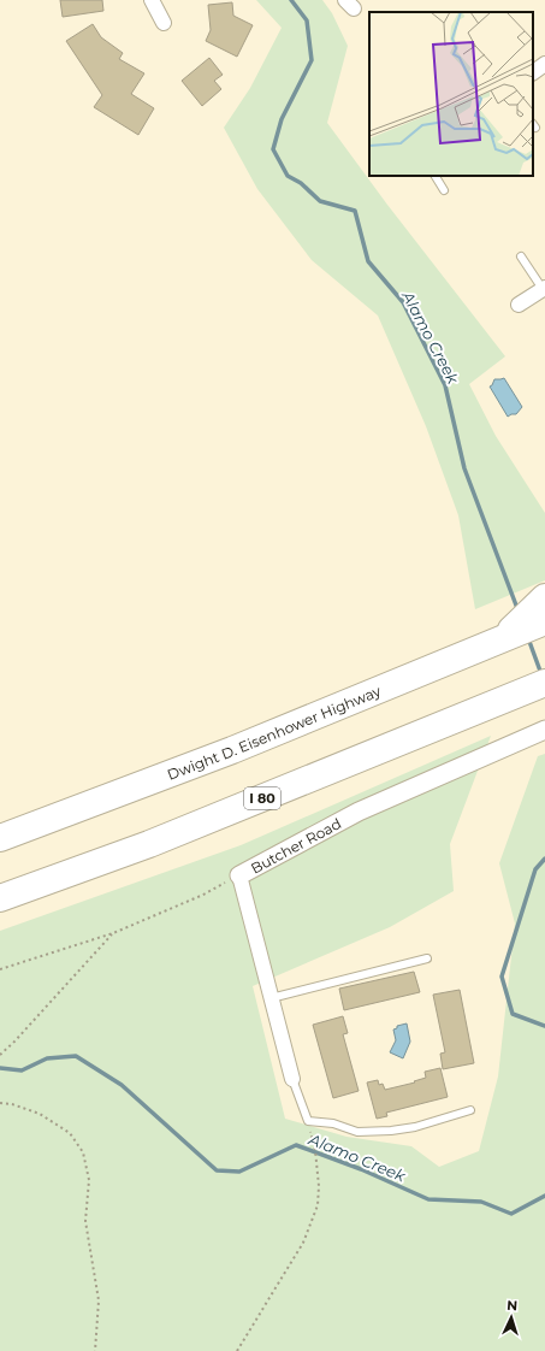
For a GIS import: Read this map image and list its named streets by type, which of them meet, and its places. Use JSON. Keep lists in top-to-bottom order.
{
  "streets": {
    "highway": ["Dwight D. Eisenhower Highway", "I 80"],
    "street": ["Butcher Road"]
  },
  "water": ["Alamo Creek"],
  "north": "top"
}
